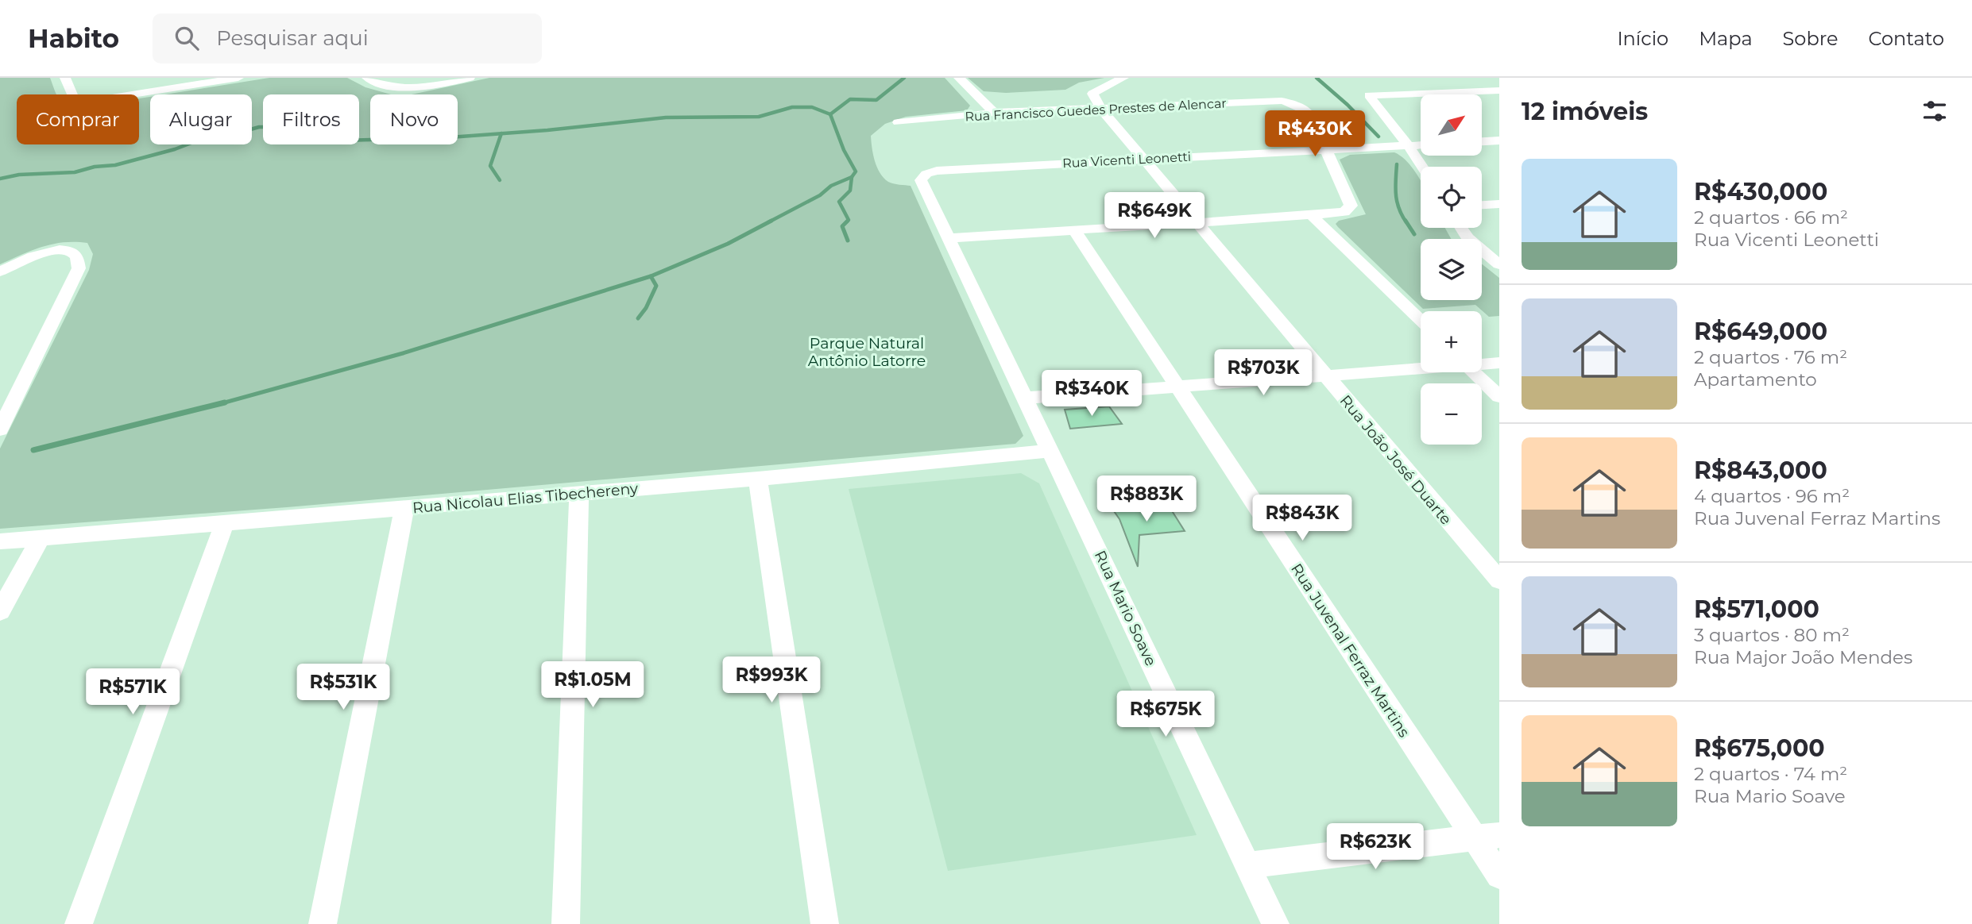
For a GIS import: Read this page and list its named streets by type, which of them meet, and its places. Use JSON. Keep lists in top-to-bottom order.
{
  "streets": {
    "street": [
      "Rua Francisco Guedes Prestes de Alencar",
      "Rua Vicenti Leonetti",
      "Rua João José Duarte",
      "Rua Nicolau Elias Tibechereny",
      "Rua Mario Soave",
      "Rua Juvenal Ferraz Martins"
    ]
  },
  "crossings": [
    ["Rua Francisco Guedes Prestes de Alencar", "Rua Vicenti Leonetti"],
    ["Rua Francisco Guedes Prestes de Alencar", "Rua João José Duarte"],
    ["Rua Vicenti Leonetti", "Rua João José Duarte"],
    ["Rua Vicenti Leonetti", "Rua Mario Soave"],
    ["Rua Nicolau Elias Tibechereny", "Rua Mario Soave"]
  ],
  "parks": ["Parque Natural Antônio Latorre"],
  "north": "top right",
  "page": {
    "header": "Habito",
    "search": "Pesquisar aqui",
    "nav": [
      "Início",
      "Mapa",
      "Sobre",
      "Contato"
    ],
    "heading": "12 imóveis",
    "map_buttons": ["+", "−"],
    "chip": [
      "Comprar",
      "Alugar",
      "Filtros",
      "Novo"
    ],
    "price": [
      "R$430K",
      "R$649K",
      "R$703K",
      "R$340K",
      "R$883K",
      "R$843K",
      "R$993K",
      "R$1.05M",
      "R$531K",
      "R$571K",
      "R$675K",
      "R$623K"
    ],
    "list": [
      {
        "name": "R$430,000",
        "note": "2 quartos · 66 m² · Rua Vicenti Leonetti"
      },
      {
        "name": "R$649,000",
        "note": "2 quartos · 76 m² · Apartamento"
      },
      {
        "name": "R$843,000",
        "note": "4 quartos · 96 m² · Rua Juvenal Ferraz Martins"
      },
      {
        "name": "R$571,000",
        "note": "3 quartos · 80 m² · Rua Major João Mendes"
      },
      {
        "name": "R$675,000",
        "note": "2 quartos · 74 m² · Rua Mario Soave"
      }
    ]
  }
}
